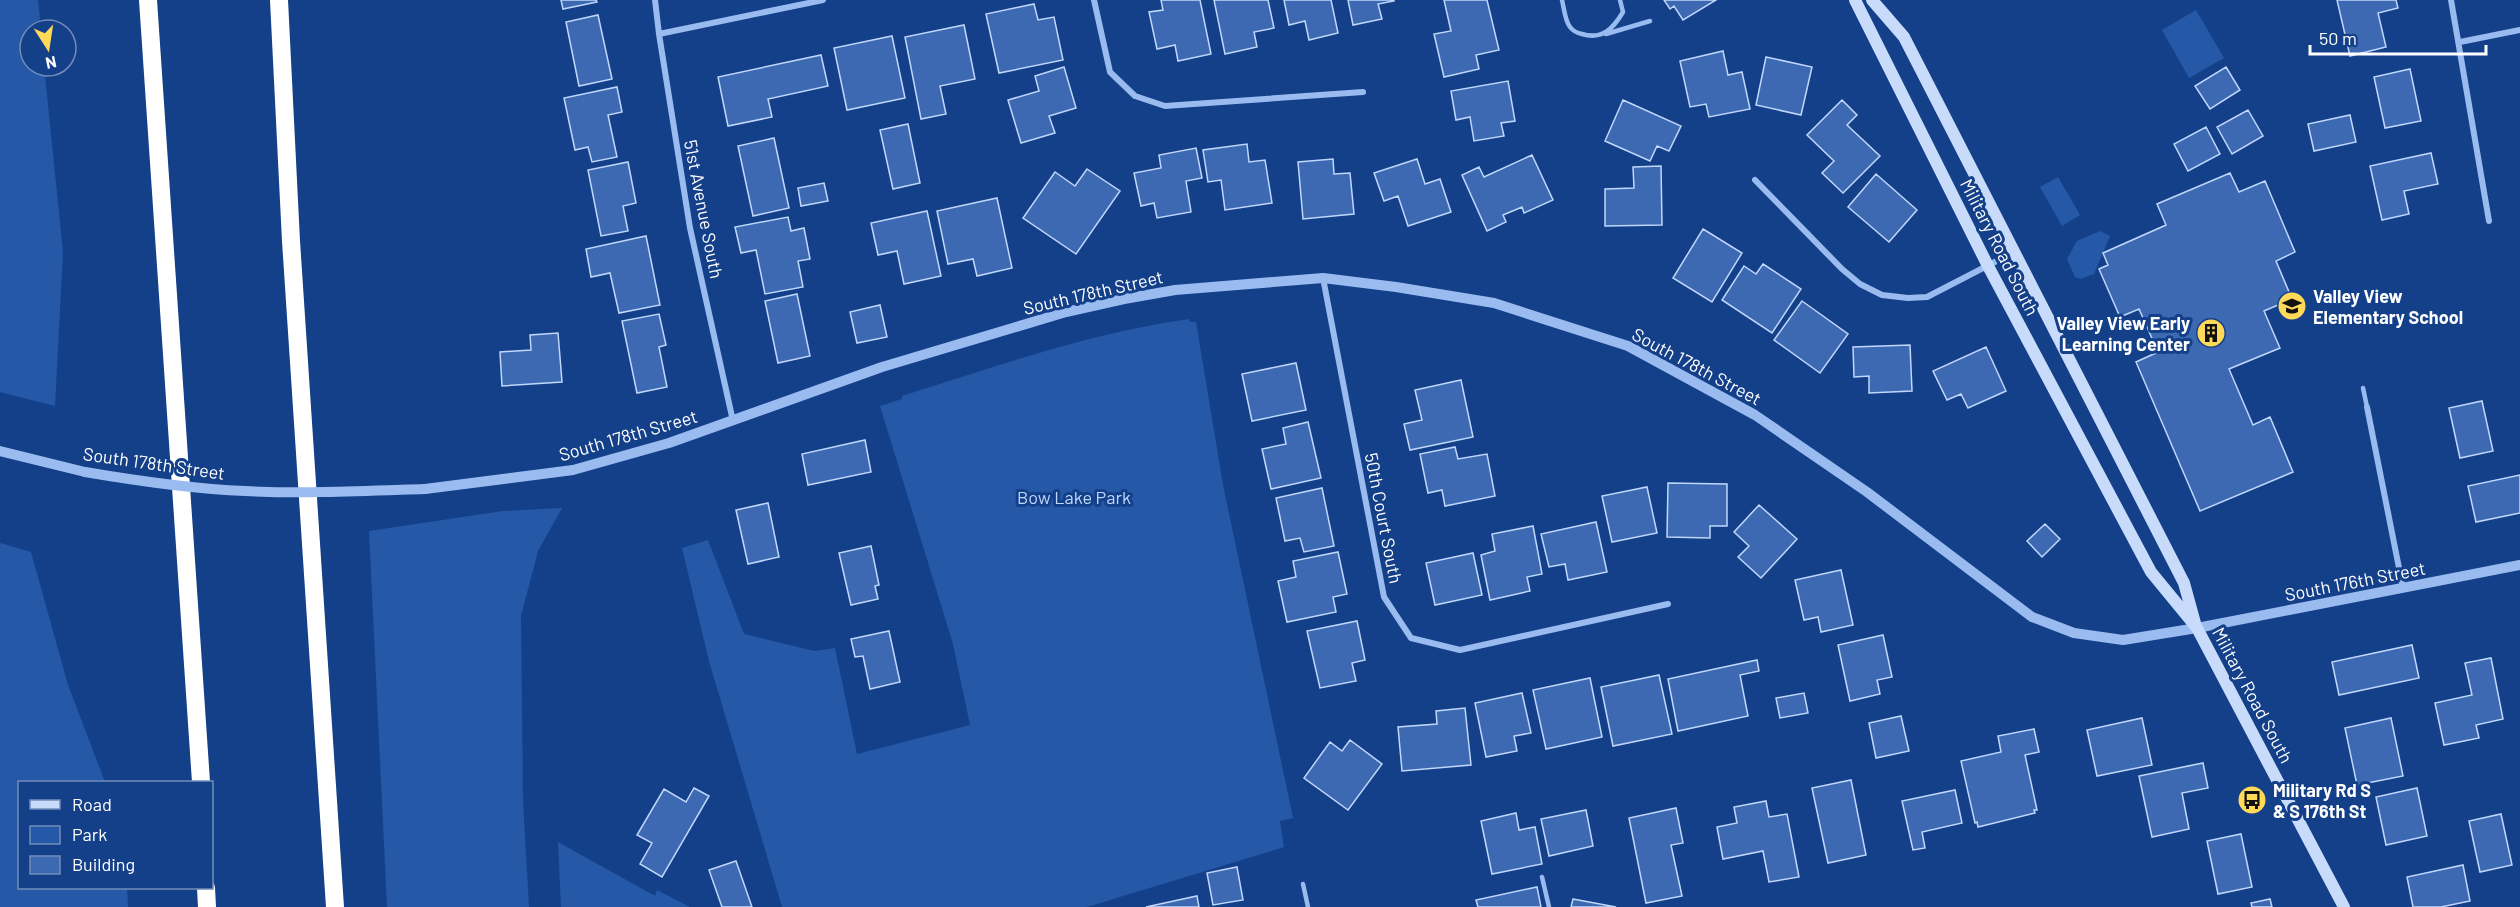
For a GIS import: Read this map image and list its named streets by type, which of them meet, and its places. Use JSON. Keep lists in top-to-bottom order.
{
  "streets": {
    "main road": ["Military Road South"],
    "street": [
      "51st Avenue South",
      "South 178th Street",
      "50th Court South",
      "South 176th Street"
    ]
  },
  "crossings": [
    ["51st Avenue South", "South 178th Street"],
    ["Military Road South", "South 178th Street"],
    ["Military Road South", "South 176th Street"],
    ["South 178th Street", "50th Court South"],
    ["South 178th Street", "South 176th Street"]
  ],
  "parks": ["Bow Lake Park"],
  "places": {
    "school or university": ["Valley View Elementary School"],
    "building": ["Valley View Early Learning Center"],
    "bus stop": ["Military Rd S & S 176th St"]
  },
  "legend": ["Road", "Park", "Building"],
  "scale_bar": "50 m",
  "north": "bottom"
}
